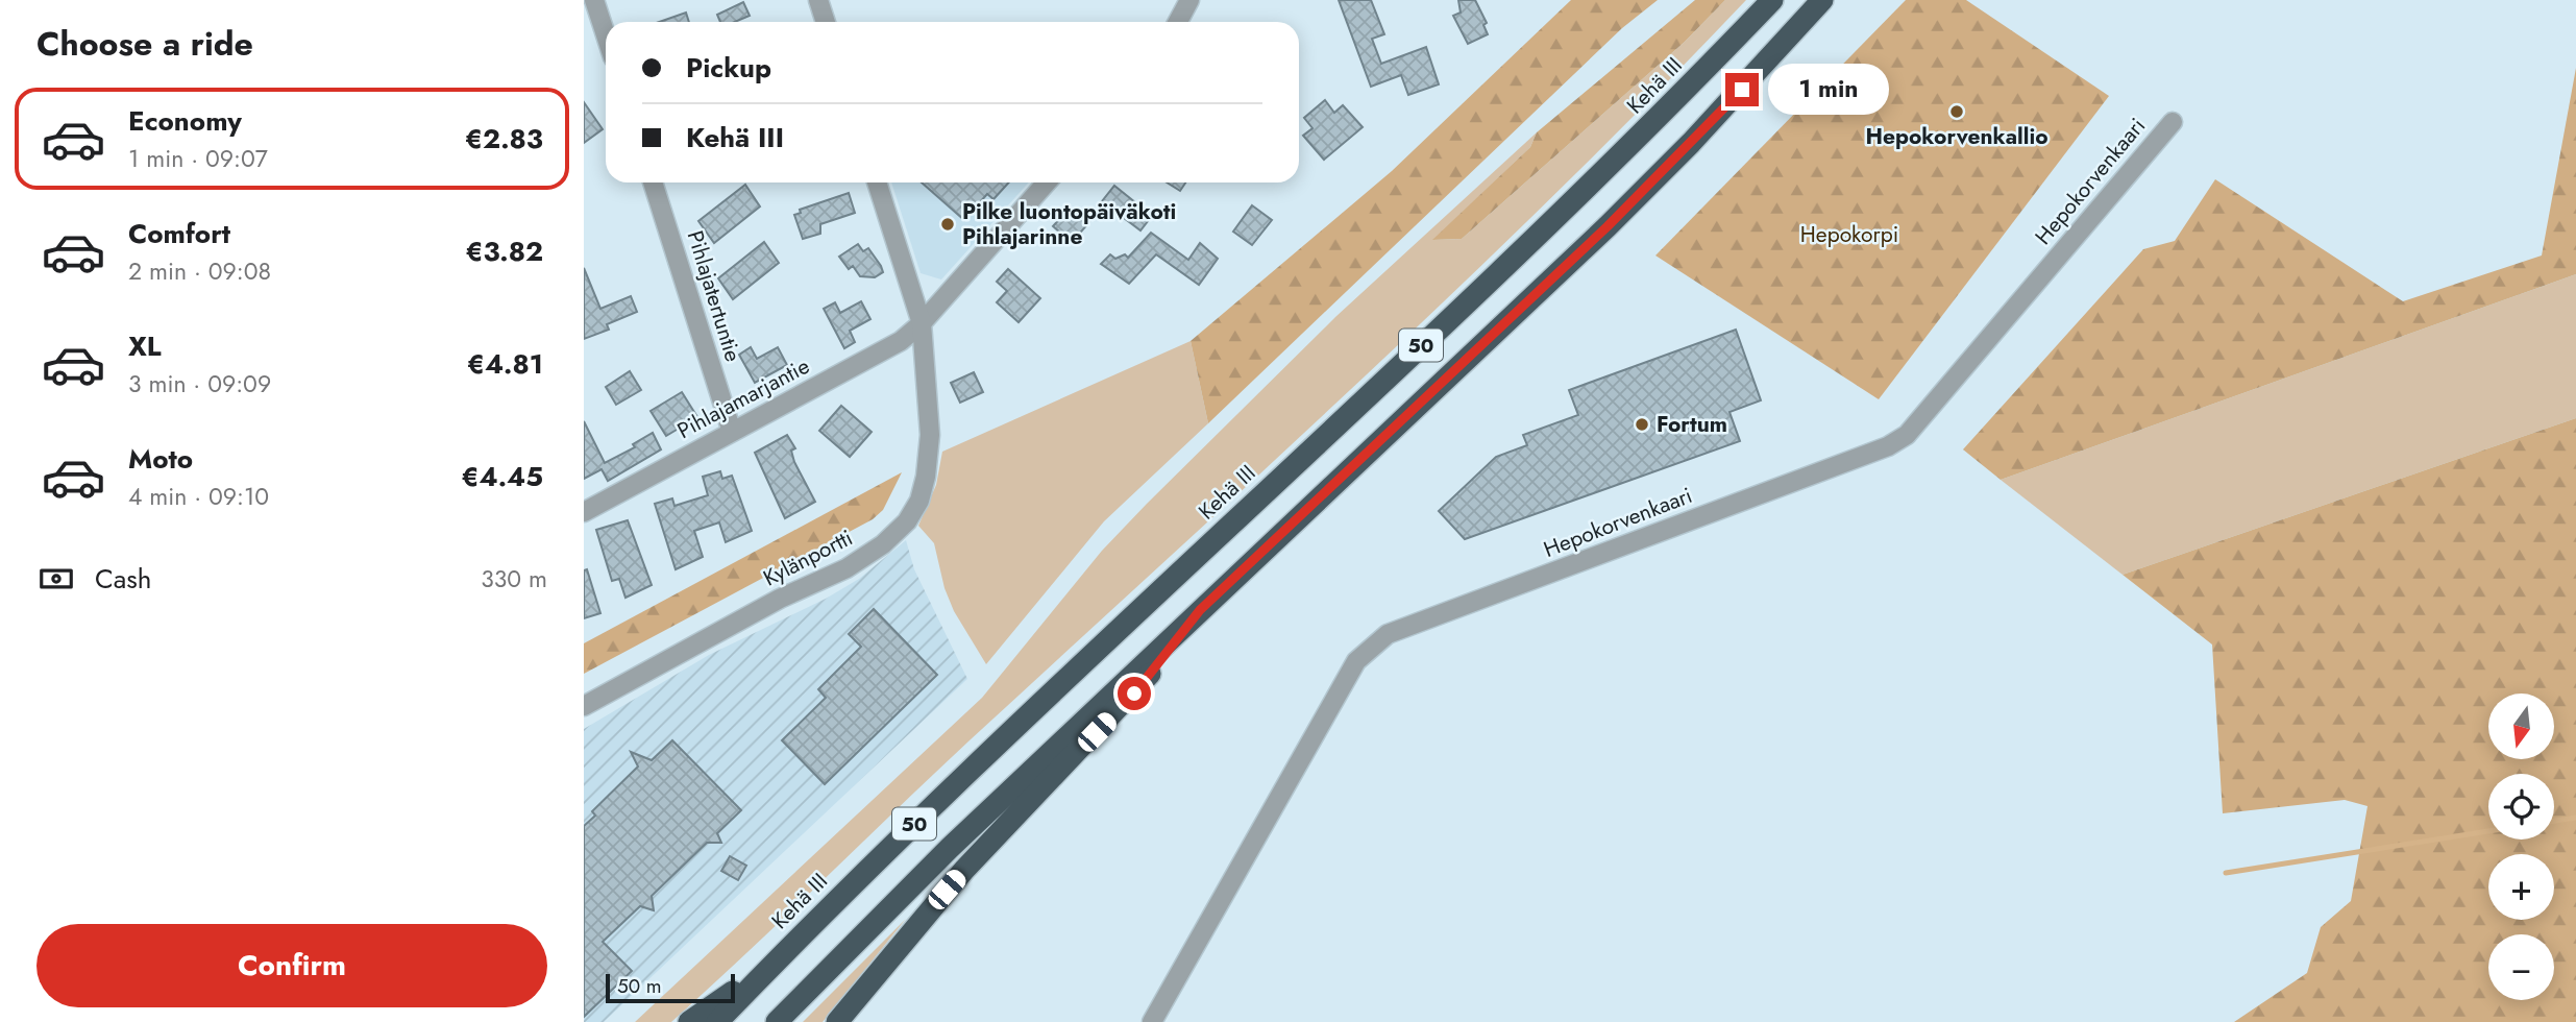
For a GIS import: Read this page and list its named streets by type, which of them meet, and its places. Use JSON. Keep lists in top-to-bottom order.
{
  "streets": {
    "highway": ["Kehä III", "50"],
    "street": [
      "Hepokorvenkaari",
      "Pihlajatertuntie",
      "Pihlajamarjantie",
      "Kylänportti"
    ]
  },
  "crossings": [
    ["Pihlajatertuntie", "Pihlajamarjantie"],
    ["Pihlajamarjantie", "Kylänportti"]
  ],
  "parks": ["Hepokorpi"],
  "places": ["Hepokorvenkallio", "Pilke luontopäiväkoti Pihlajarinne", "Fortum"],
  "scale_bar": "50 m",
  "north": "bottom",
  "page": {
    "heading": "Choose a ride",
    "banner": ["Pickup", "Kehä III"],
    "bubble": "1 min",
    "list": [
      {
        "name": "Economy",
        "note": "1 min · 09:07",
        "value": "€2.83"
      },
      {
        "name": "Comfort",
        "note": "2 min · 09:08",
        "value": "€3.82"
      },
      {
        "name": "XL",
        "note": "3 min · 09:09",
        "value": "€4.81"
      },
      {
        "name": "Moto",
        "note": "4 min · 09:10",
        "value": "€4.45"
      }
    ],
    "pay": ["Cash", "330 m"],
    "map_buttons": ["+", "−"],
    "buttons": "Confirm",
    "scale": "50 m"
  }
}
